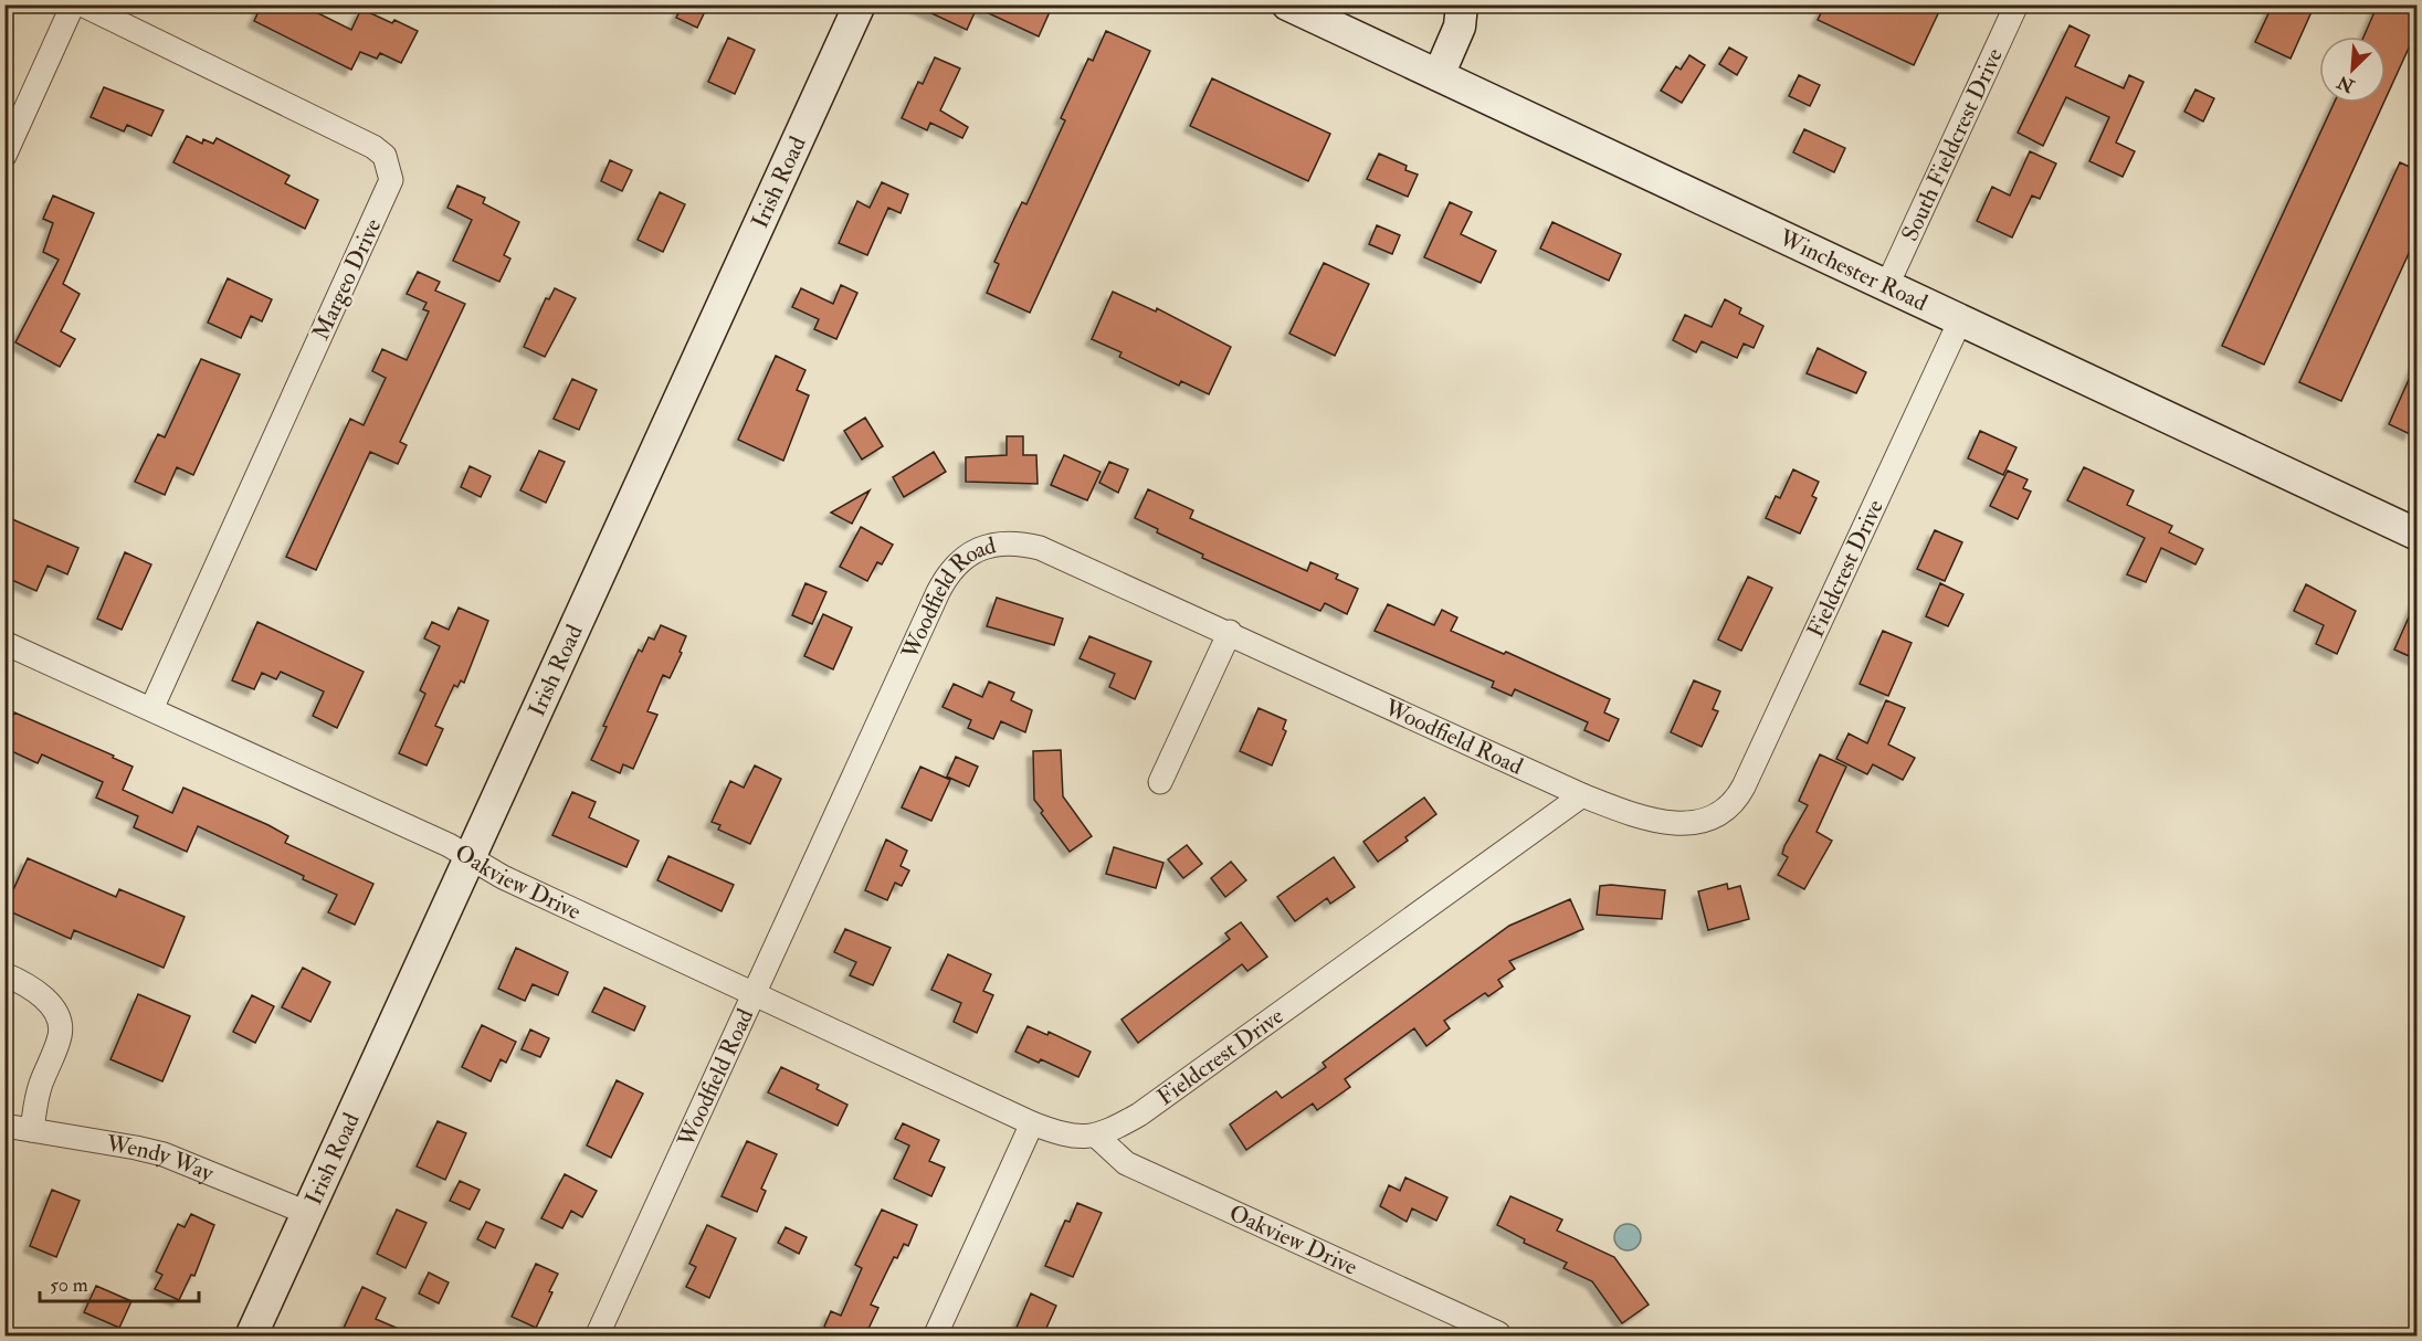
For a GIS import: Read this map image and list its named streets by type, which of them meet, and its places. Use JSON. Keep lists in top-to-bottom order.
{
  "streets": {
    "street": [
      "South Fieldcrest Drive",
      "Irish Road",
      "Winchester Road",
      "Margeo Drive",
      "Fieldcrest Drive",
      "Woodfield Road",
      "Oakview Drive",
      "Wendy Way"
    ]
  },
  "crossings": [
    ["South Fieldcrest Drive", "Winchester Road"],
    ["Irish Road", "Oakview Drive"],
    ["Irish Road", "Wendy Way"],
    ["Winchester Road", "Fieldcrest Drive"],
    ["Margeo Drive", "Oakview Drive"],
    ["Fieldcrest Drive", "Woodfield Road"],
    ["Fieldcrest Drive", "Oakview Drive"],
    ["Woodfield Road", "Oakview Drive"]
  ],
  "scale_bar": "50 m",
  "north": "bottom left"
}
